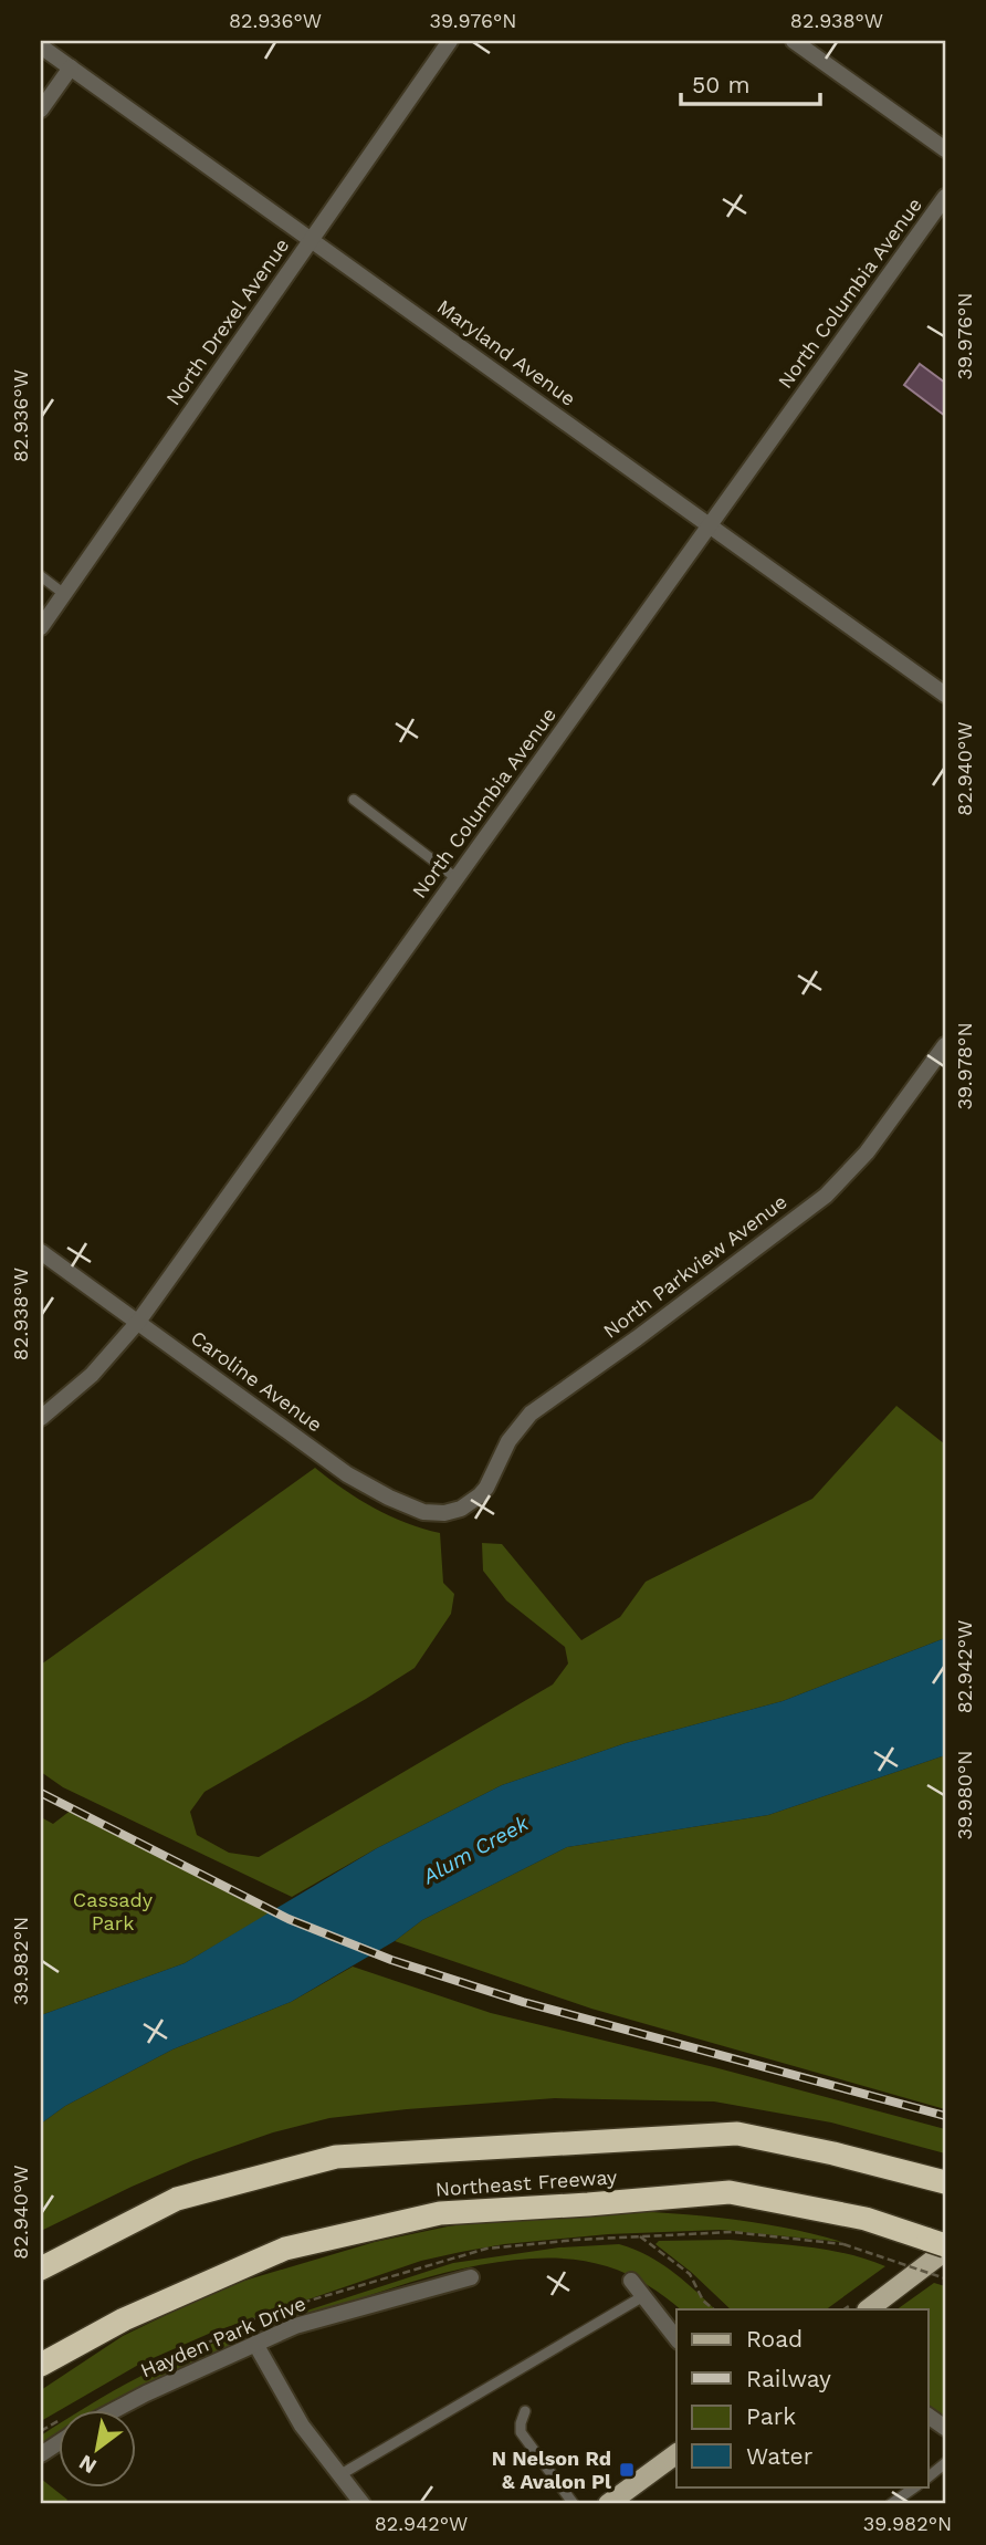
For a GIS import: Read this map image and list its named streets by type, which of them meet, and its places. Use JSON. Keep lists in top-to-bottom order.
{
  "streets": {
    "highway": ["Northeast Freeway"],
    "street": [
      "North Columbia Avenue",
      "North Drexel Avenue",
      "Maryland Avenue",
      "North Parkview Avenue",
      "Caroline Avenue",
      "Hayden Park Drive"
    ]
  },
  "crossings": [
    ["North Columbia Avenue", "Maryland Avenue"],
    ["North Columbia Avenue", "Caroline Avenue"],
    ["North Drexel Avenue", "Maryland Avenue"],
    ["North Parkview Avenue", "Caroline Avenue"]
  ],
  "water": ["Alum Creek"],
  "parks": ["Cassady Park"],
  "places": {
    "transit": ["N Nelson Rd & Avalon Pl"]
  },
  "legend": [
    "Road",
    "Railway",
    "Park",
    "Water"
  ],
  "scale_bar": "50 m",
  "north": "bottom left",
  "coordinates": [
    "82.936°W",
    "39.976°N",
    "82.938°W",
    "82.940°W",
    "39.978°N",
    "82.942°W",
    "39.980°N",
    "39.982°N"
  ]
}
